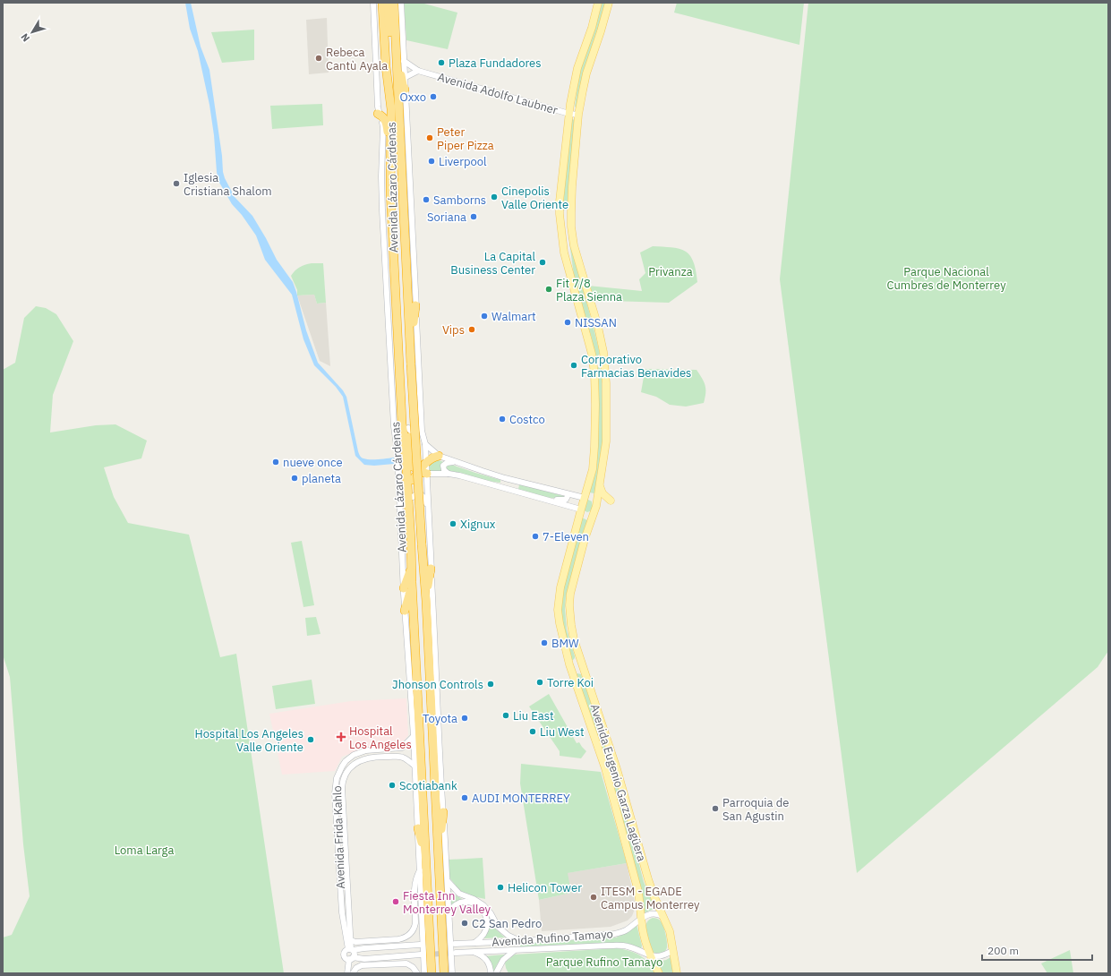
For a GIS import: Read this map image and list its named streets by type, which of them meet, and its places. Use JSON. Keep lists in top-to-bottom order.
{
  "streets": {
    "highway": ["Avenida Lázaro Cárdenas"],
    "main road": ["Avenida Eugenio Garza Lagüera"],
    "street": ["Avenida Adolfo Laubner", "Avenida Frida Kahlo", "Avenida Rufino Tamayo"]
  },
  "crossings": [
    ["Avenida Adolfo Laubner", "Avenida Lázaro Cárdenas"],
    ["Avenida Adolfo Laubner", "Avenida Eugenio Garza Lagüera"],
    ["Avenida Eugenio Garza Lagüera", "Avenida Rufino Tamayo"]
  ],
  "parks": [
    "Privanza",
    "Parque Nacional Cumbres de Monterrey",
    "Loma Larga",
    "Parque Rufino Tamayo"
  ],
  "places": {
    "other": [
      "Rebeca Cantù Ayala",
      "Plaza Fundadores",
      "Oxxo",
      "Peter Piper Pizza",
      "Liverpool",
      "Iglesia Cristiana Shalom",
      "Cinepolis Valle Oriente",
      "Samborns",
      "Soriana",
      "La Capital Business Center",
      "Fit 7/8 Plaza Sienna",
      "Walmart",
      "NISSAN",
      "Vips",
      "Corporativo Farmacias Benavides",
      "Costco",
      "nueve once",
      "planeta",
      "Xignux",
      "7-Eleven",
      "BMW",
      "Torre Koi",
      "Jhonson Controls",
      "Liu East",
      "Toyota",
      "Liu West",
      "Hospital Los Angeles Valle Oriente",
      "Scotiabank",
      "AUDI MONTERREY",
      "Parroquia de San Agustin",
      "Helicon Tower",
      "ITESM - EGADE Campus Monterrey",
      "Fiesta Inn Monterrey Valley",
      "C2 San Pedro"
    ],
    "health": ["Hospital Los Angeles"]
  },
  "scale_bar": "200 m",
  "north": "bottom left"
}
